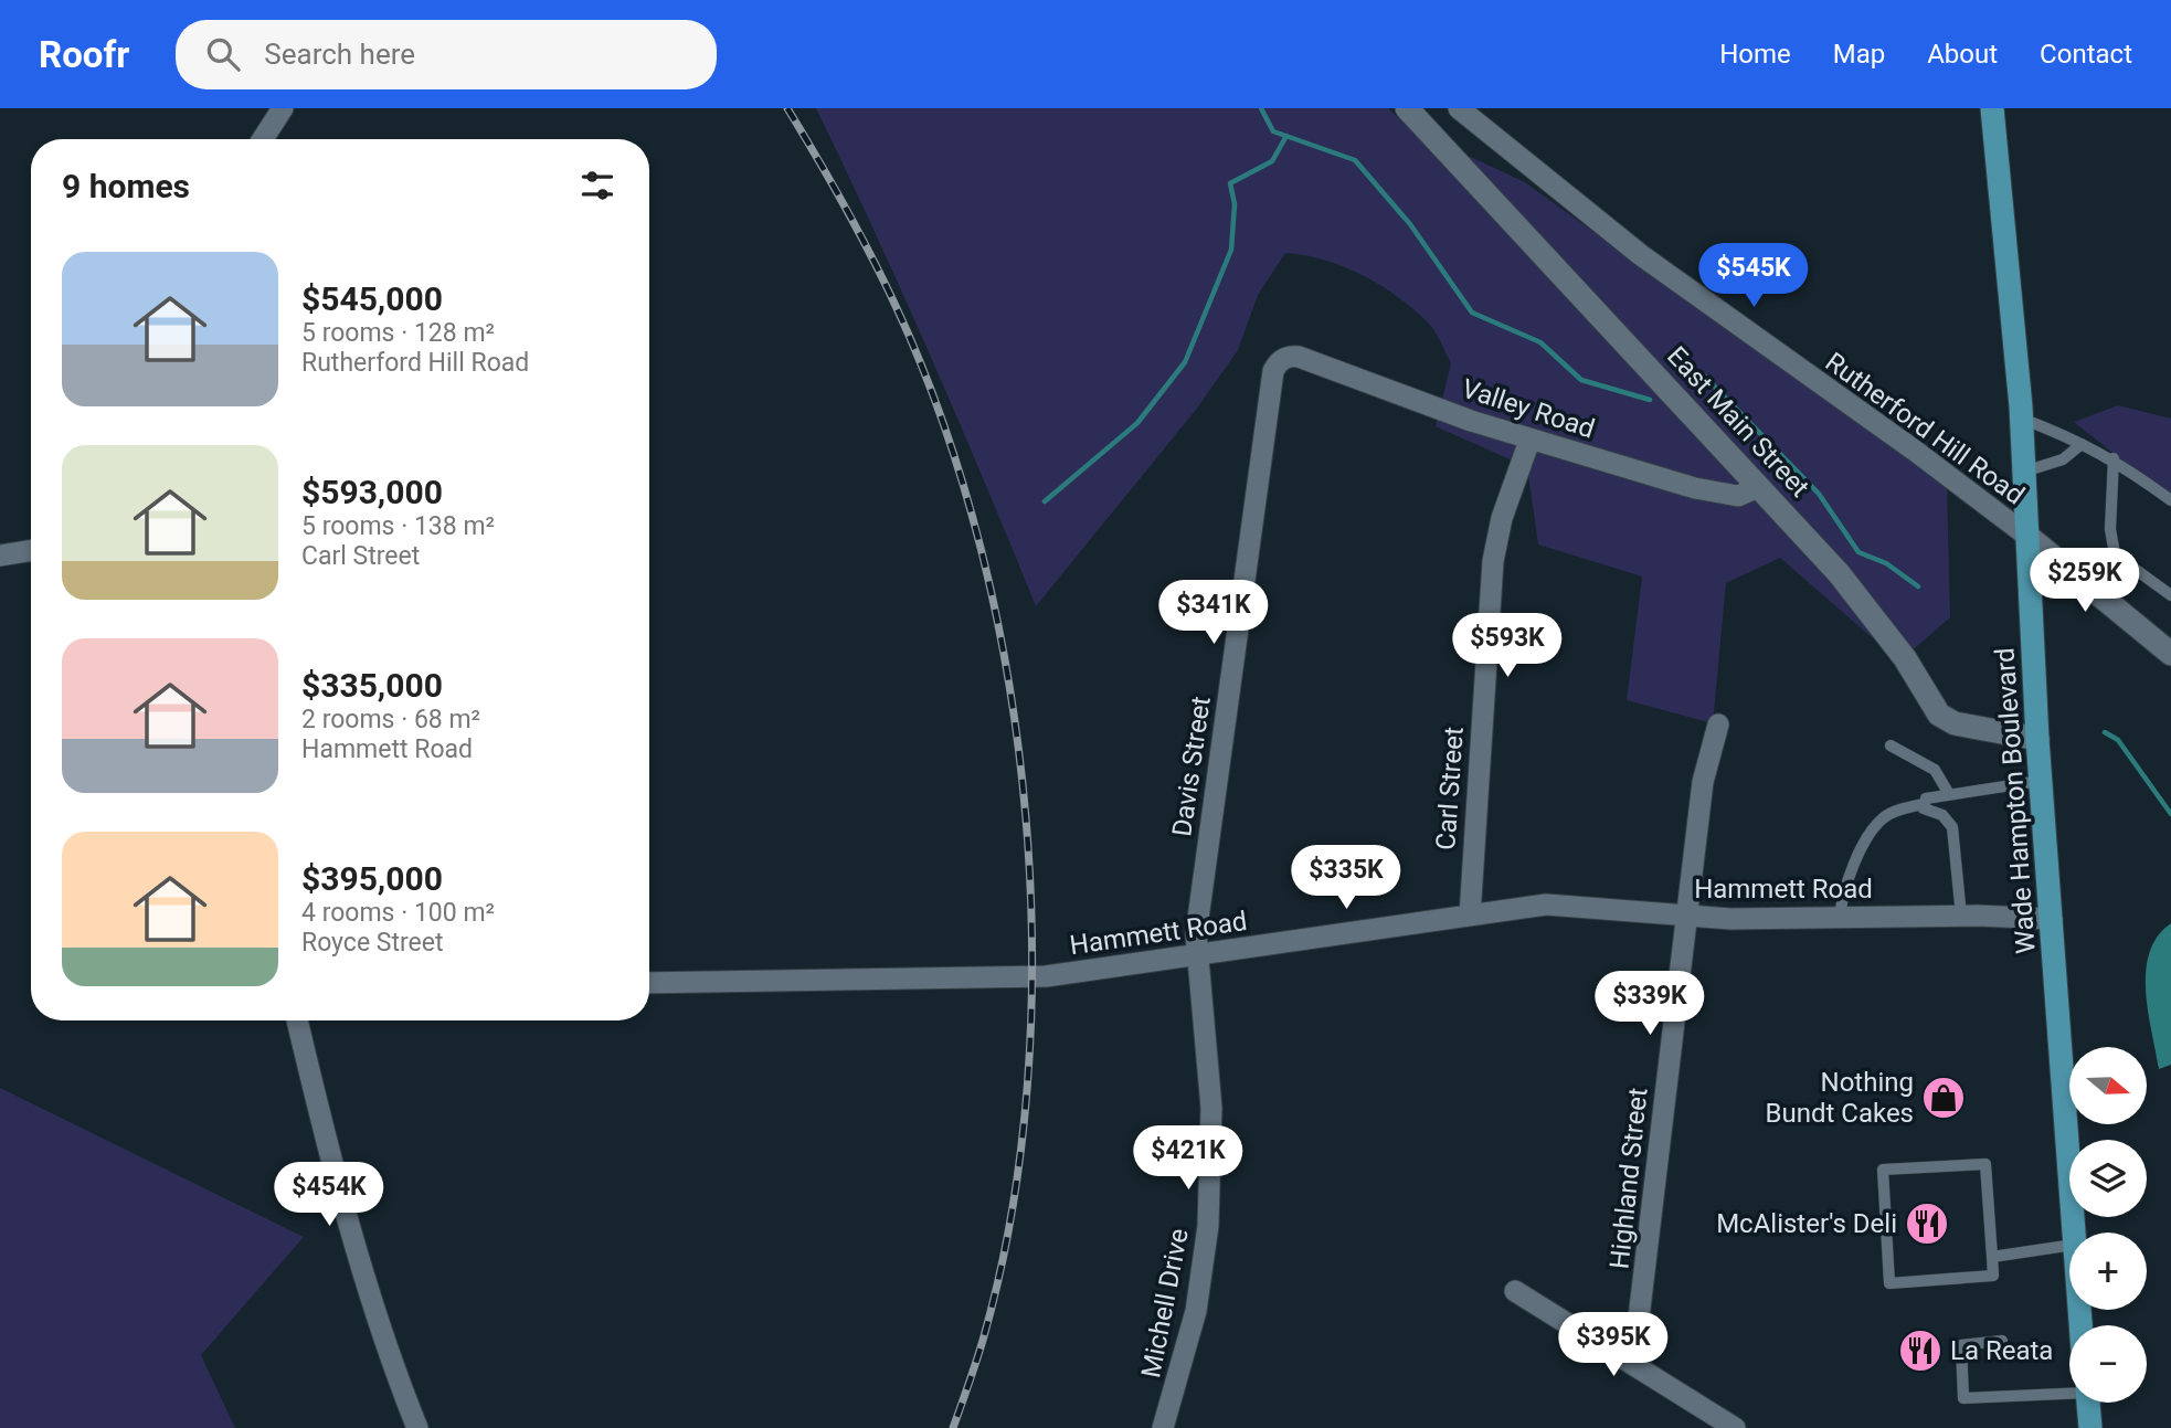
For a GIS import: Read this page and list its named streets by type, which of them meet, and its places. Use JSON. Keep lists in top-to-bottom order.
{
  "streets": {
    "main road": ["Wade Hampton Boulevard"],
    "street": [
      "Valley Road",
      "East Main Street",
      "Rutherford Hill Road",
      "Davis Street",
      "Carl Street",
      "Hammett Road",
      "Highland Street",
      "Michell Drive"
    ]
  },
  "crossings": [
    ["Valley Road", "East Main Street"],
    ["Valley Road", "Davis Street"],
    ["Valley Road", "Carl Street"],
    ["East Main Street", "Wade Hampton Boulevard"],
    ["Rutherford Hill Road", "Wade Hampton Boulevard"],
    ["Davis Street", "Hammett Road"],
    ["Davis Street", "Michell Drive"],
    ["Carl Street", "Hammett Road"],
    ["Wade Hampton Boulevard", "Hammett Road"],
    ["Hammett Road", "Highland Street"],
    ["Hammett Road", "Michell Drive"]
  ],
  "places": {
    "shop": ["Nothing Bundt Cakes"],
    "restaurant": ["McAlister's Deli", "La Reata"]
  },
  "north": "right",
  "page": {
    "header": "Roofr",
    "search": "Search here",
    "nav": [
      "Home",
      "Map",
      "About",
      "Contact"
    ],
    "heading": "9 homes",
    "list": [
      {
        "name": "$545,000",
        "note": "5 rooms · 128 m² · Rutherford Hill Road"
      },
      {
        "name": "$593,000",
        "note": "5 rooms · 138 m² · Carl Street"
      },
      {
        "name": "$335,000",
        "note": "2 rooms · 68 m² · Hammett Road"
      },
      {
        "name": "$395,000",
        "note": "4 rooms · 100 m² · Royce Street"
      }
    ],
    "price": [
      "$545K",
      "$259K",
      "$341K",
      "$593K",
      "$335K",
      "$339K",
      "$421K",
      "$454K",
      "$395K"
    ],
    "map_buttons": ["+", "−"]
  }
}
